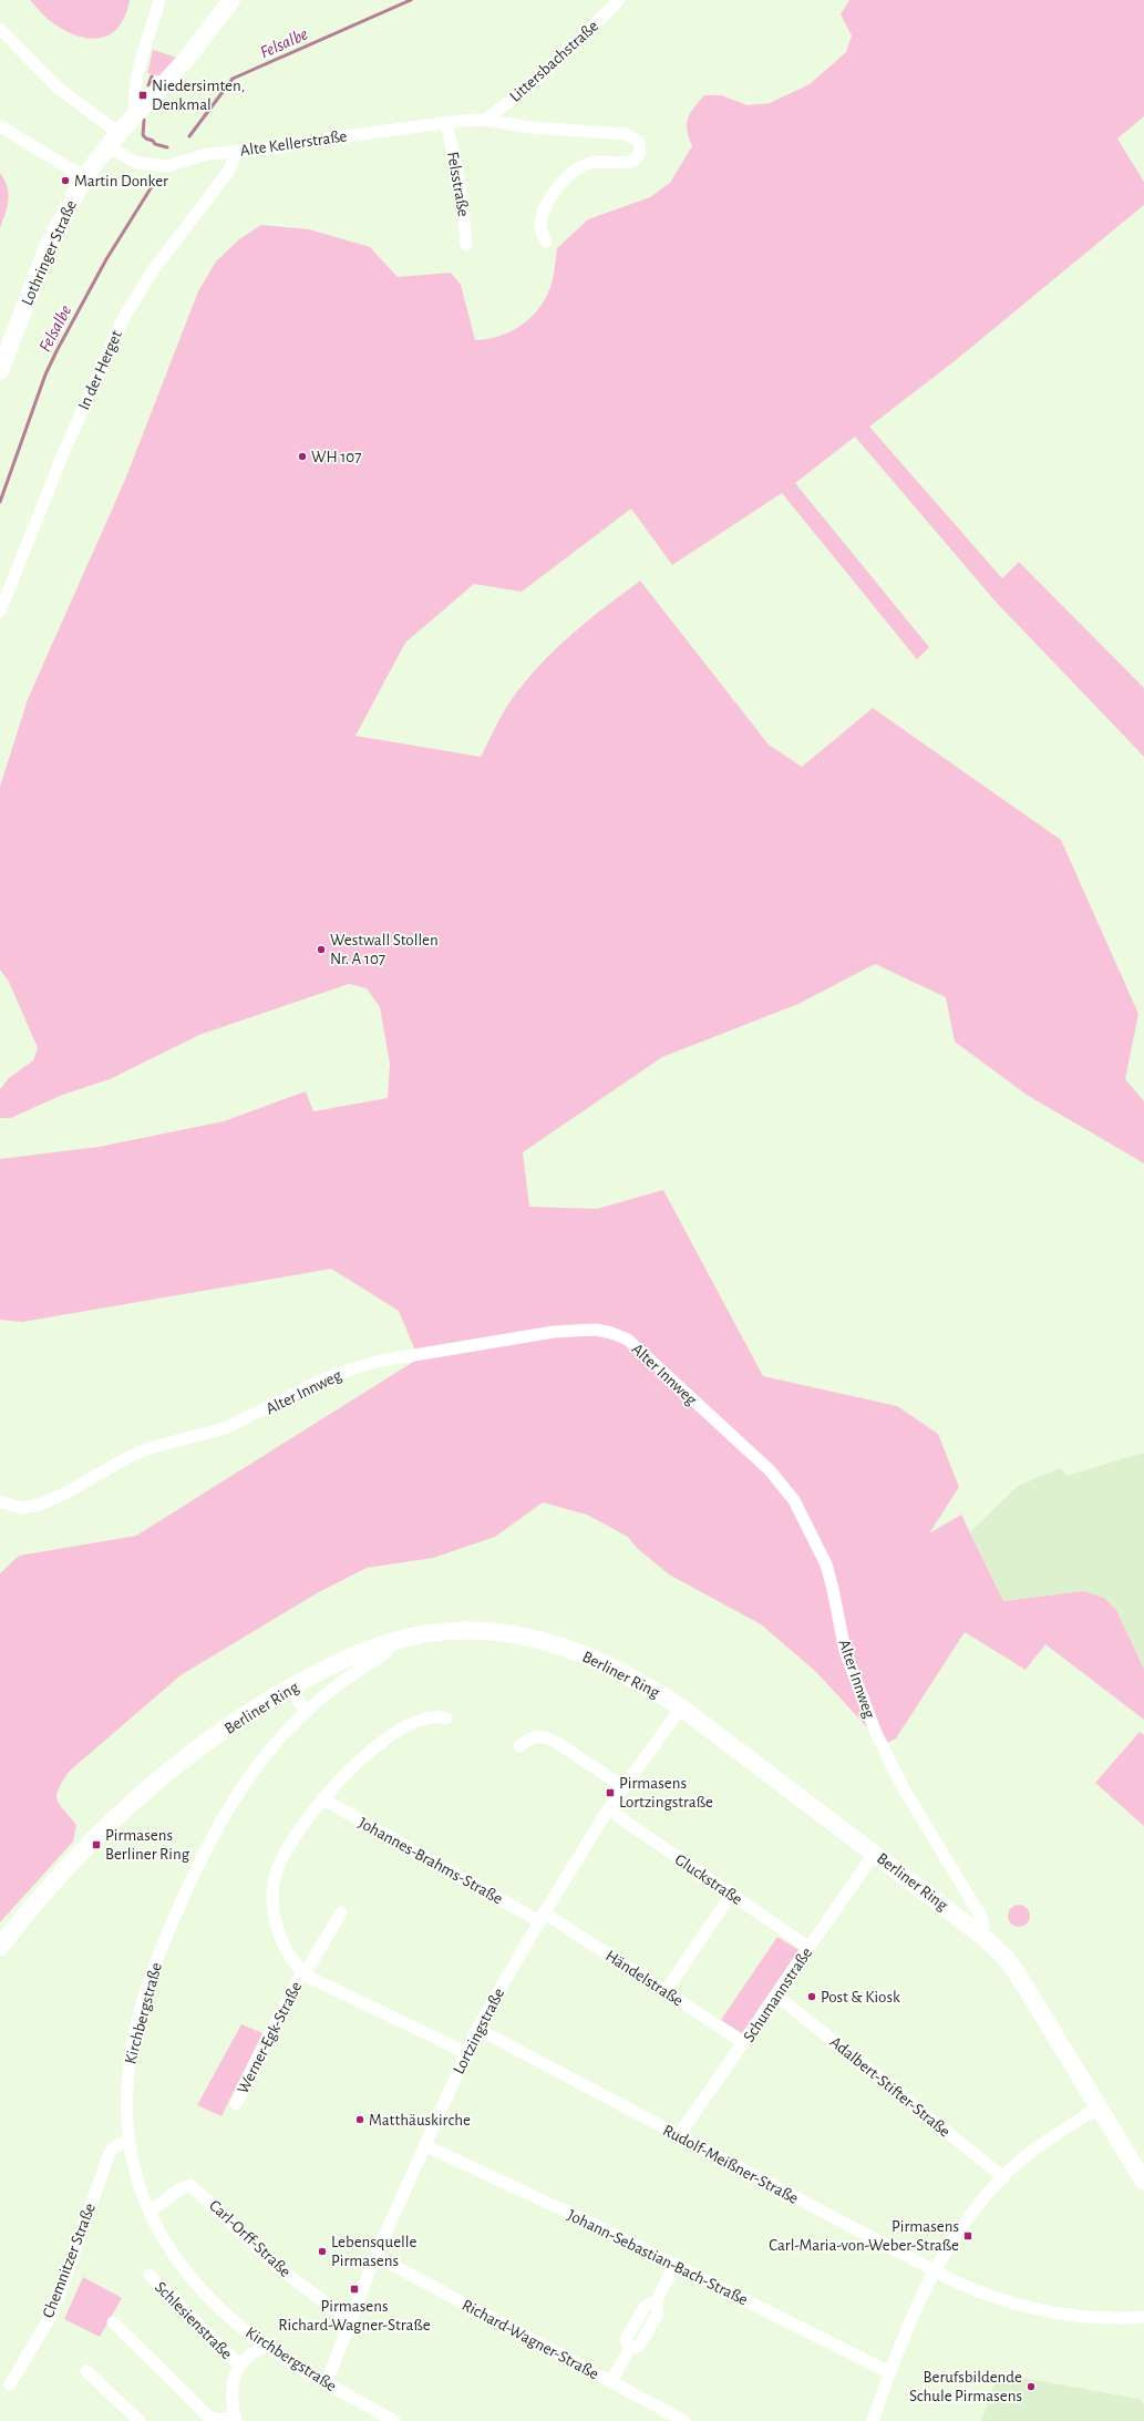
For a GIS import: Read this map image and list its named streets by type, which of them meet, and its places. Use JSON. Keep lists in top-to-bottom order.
{
  "streets": {
    "street": [
      "Littersbachstraße",
      "Alte Kellerstraße",
      "Felsstraße",
      "Lothringer Straße",
      "In der Herget",
      "Alter Innweg",
      "Berliner Ring",
      "Johannes-Brahms-Straße",
      "Gluckstraße",
      "Händelstraße",
      "Schumannstraße",
      "Kirchbergstraße",
      "Lortzingstraße",
      "Werner-Egk-Straße",
      "Adalbert-Stifter-Straße",
      "Rudolf-Meißner-Straße",
      "Carl-Orff-Straße",
      "Johann-Sebastian-Bach-Straße",
      "Chemnitzer Straße",
      "Schlesienstraße",
      "Richard-Wagner-Straße"
    ]
  },
  "crossings": [
    ["Littersbachstraße", "Alte Kellerstraße"],
    ["Alte Kellerstraße", "Felsstraße"],
    ["Alte Kellerstraße", "Lothringer Straße"],
    ["Alte Kellerstraße", "In der Herget"],
    ["Alter Innweg", "Berliner Ring"],
    ["Berliner Ring", "Schumannstraße"],
    ["Berliner Ring", "Kirchbergstraße"],
    ["Berliner Ring", "Lortzingstraße"],
    ["Johannes-Brahms-Straße", "Händelstraße"],
    ["Johannes-Brahms-Straße", "Lortzingstraße"],
    ["Gluckstraße", "Schumannstraße"],
    ["Gluckstraße", "Lortzingstraße"],
    ["Händelstraße", "Schumannstraße"],
    ["Händelstraße", "Lortzingstraße"],
    ["Schumannstraße", "Adalbert-Stifter-Straße"],
    ["Schumannstraße", "Rudolf-Meißner-Straße"],
    ["Kirchbergstraße", "Lortzingstraße"],
    ["Kirchbergstraße", "Carl-Orff-Straße"],
    ["Kirchbergstraße", "Chemnitzer Straße"],
    ["Lortzingstraße", "Rudolf-Meißner-Straße"],
    ["Lortzingstraße", "Carl-Orff-Straße"],
    ["Lortzingstraße", "Johann-Sebastian-Bach-Straße"],
    ["Lortzingstraße", "Richard-Wagner-Straße"]
  ],
  "water": ["Felsalbe"],
  "places": {
    "transit": [
      "Niedersimten, Denkmal",
      "Pirmasens Lortzingstraße",
      "Pirmasens Berliner Ring",
      "Pirmasens Carl-Maria-von-Weber-Straße",
      "Pirmasens Richard-Wagner-Straße"
    ],
    "other": [
      "Martin Donker",
      "WH 107",
      "Westwall Stollen Nr. A 107",
      "Post & Kiosk",
      "Matthäuskirche",
      "Lebensquelle Pirmasens",
      "Berufsbildende Schule Pirmasens"
    ]
  }
}
